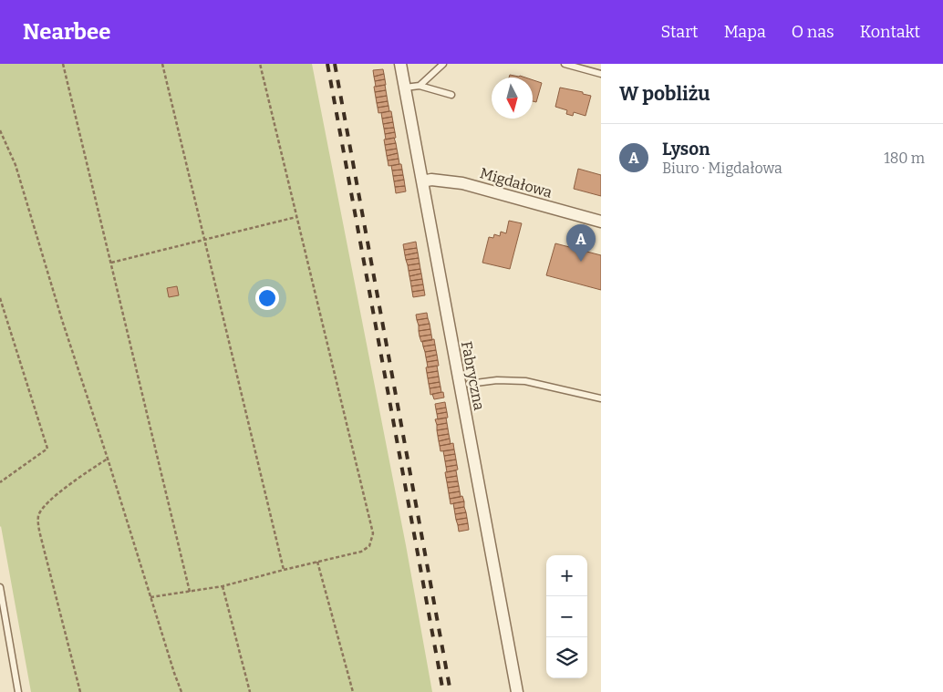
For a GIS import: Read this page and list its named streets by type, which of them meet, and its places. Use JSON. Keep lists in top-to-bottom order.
{
  "streets": {
    "street": ["Migdałowa", "Fabryczna"]
  },
  "crossings": [
    ["Migdałowa", "Fabryczna"]
  ],
  "north": "bottom",
  "page": {
    "header": "Nearbee",
    "nav": [
      "Start",
      "Mapa",
      "O nas",
      "Kontakt"
    ],
    "heading": "W pobliżu",
    "list": [
      {
        "mark": "A",
        "name": "Lyson",
        "note": "Biuro · Migdałowa",
        "value": "180 m"
      }
    ],
    "pins": "A",
    "map_buttons": ["+", "−"]
  }
}
